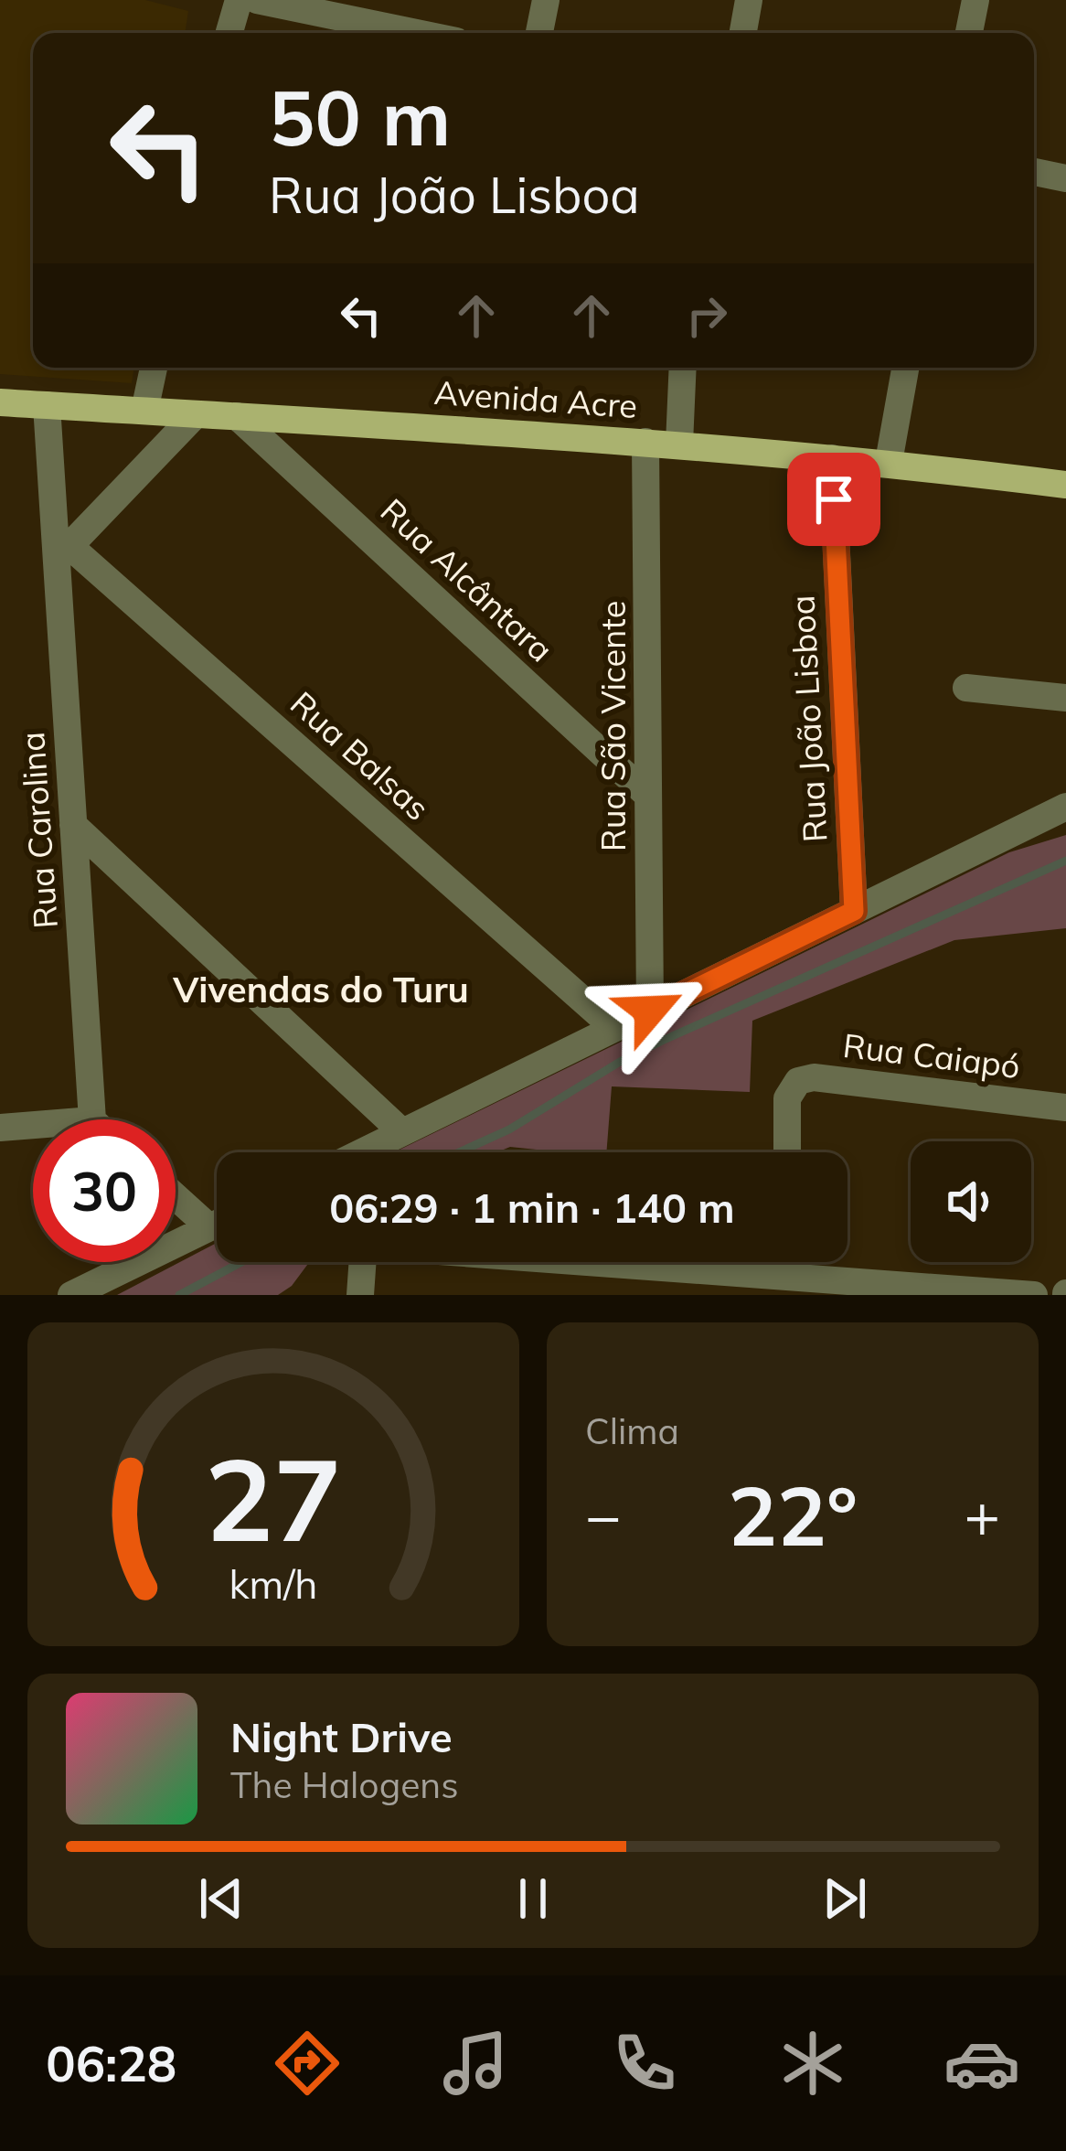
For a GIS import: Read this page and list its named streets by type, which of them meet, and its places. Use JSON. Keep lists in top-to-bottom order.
{
  "streets": {
    "main road": ["Avenida Acre"],
    "street": [
      "Rua Alcântara",
      "Rua João Lisboa",
      "Rua São Vicente",
      "Rua Balsas",
      "Rua Carolina",
      "Rua Caiapó"
    ]
  },
  "crossings": [
    ["Avenida Acre", "Rua Alcântara"],
    ["Avenida Acre", "Rua João Lisboa"],
    ["Avenida Acre", "Rua São Vicente"],
    ["Avenida Acre", "Rua Carolina"],
    ["Rua Alcântara", "Rua São Vicente"],
    ["Rua Balsas", "Rua Carolina"]
  ],
  "districts": ["Vivendas do Turu"],
  "page": {
    "turn": ["50 m", "Rua João Lisboa"],
    "limit": "30",
    "trip": "06:29 · 1 min · 140 m",
    "tile": "Clima",
    "heat": ["−", "22°", "+"],
    "song": ["Night Drive", "The Halogens"],
    "tabs": "06:28",
    "gauge": ["27", "km/h"]
  }
}
